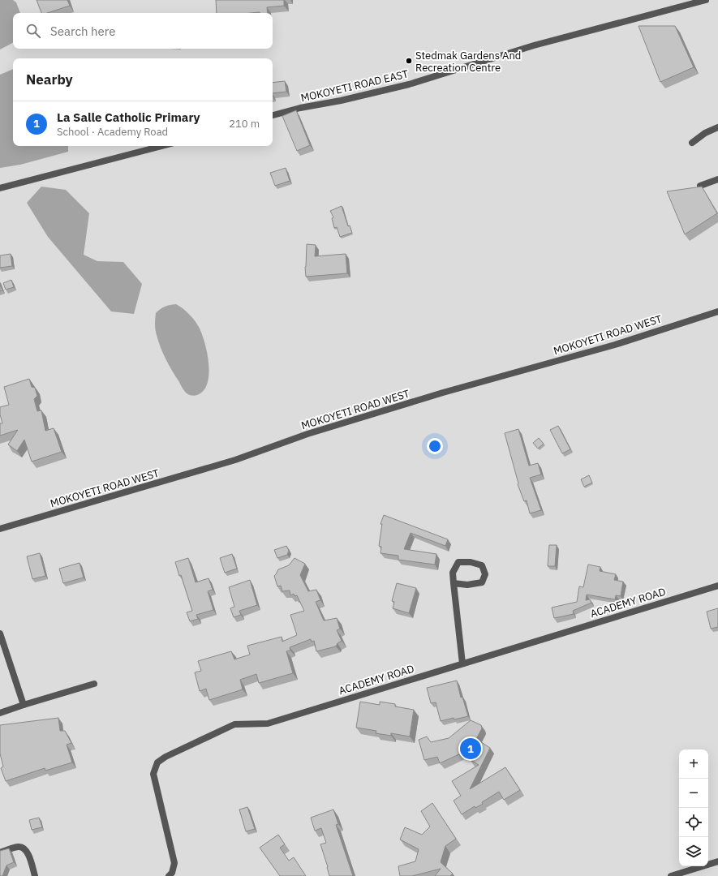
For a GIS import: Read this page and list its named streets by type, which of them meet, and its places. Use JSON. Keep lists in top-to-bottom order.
{
  "streets": {
    "street": ["MOKOYETI ROAD EAST", "MOKOYETI ROAD WEST", "ACADEMY ROAD"]
  },
  "places": ["Stedmak Gardens And Recreation Centre"],
  "page": {
    "search": "Search here",
    "heading": "Nearby",
    "list": [
      {
        "mark": "1",
        "name": "La Salle Catholic Primary",
        "note": "School · Academy Road",
        "value": "210 m"
      }
    ],
    "pins": "1",
    "map_buttons": ["+", "−"]
  }
}
